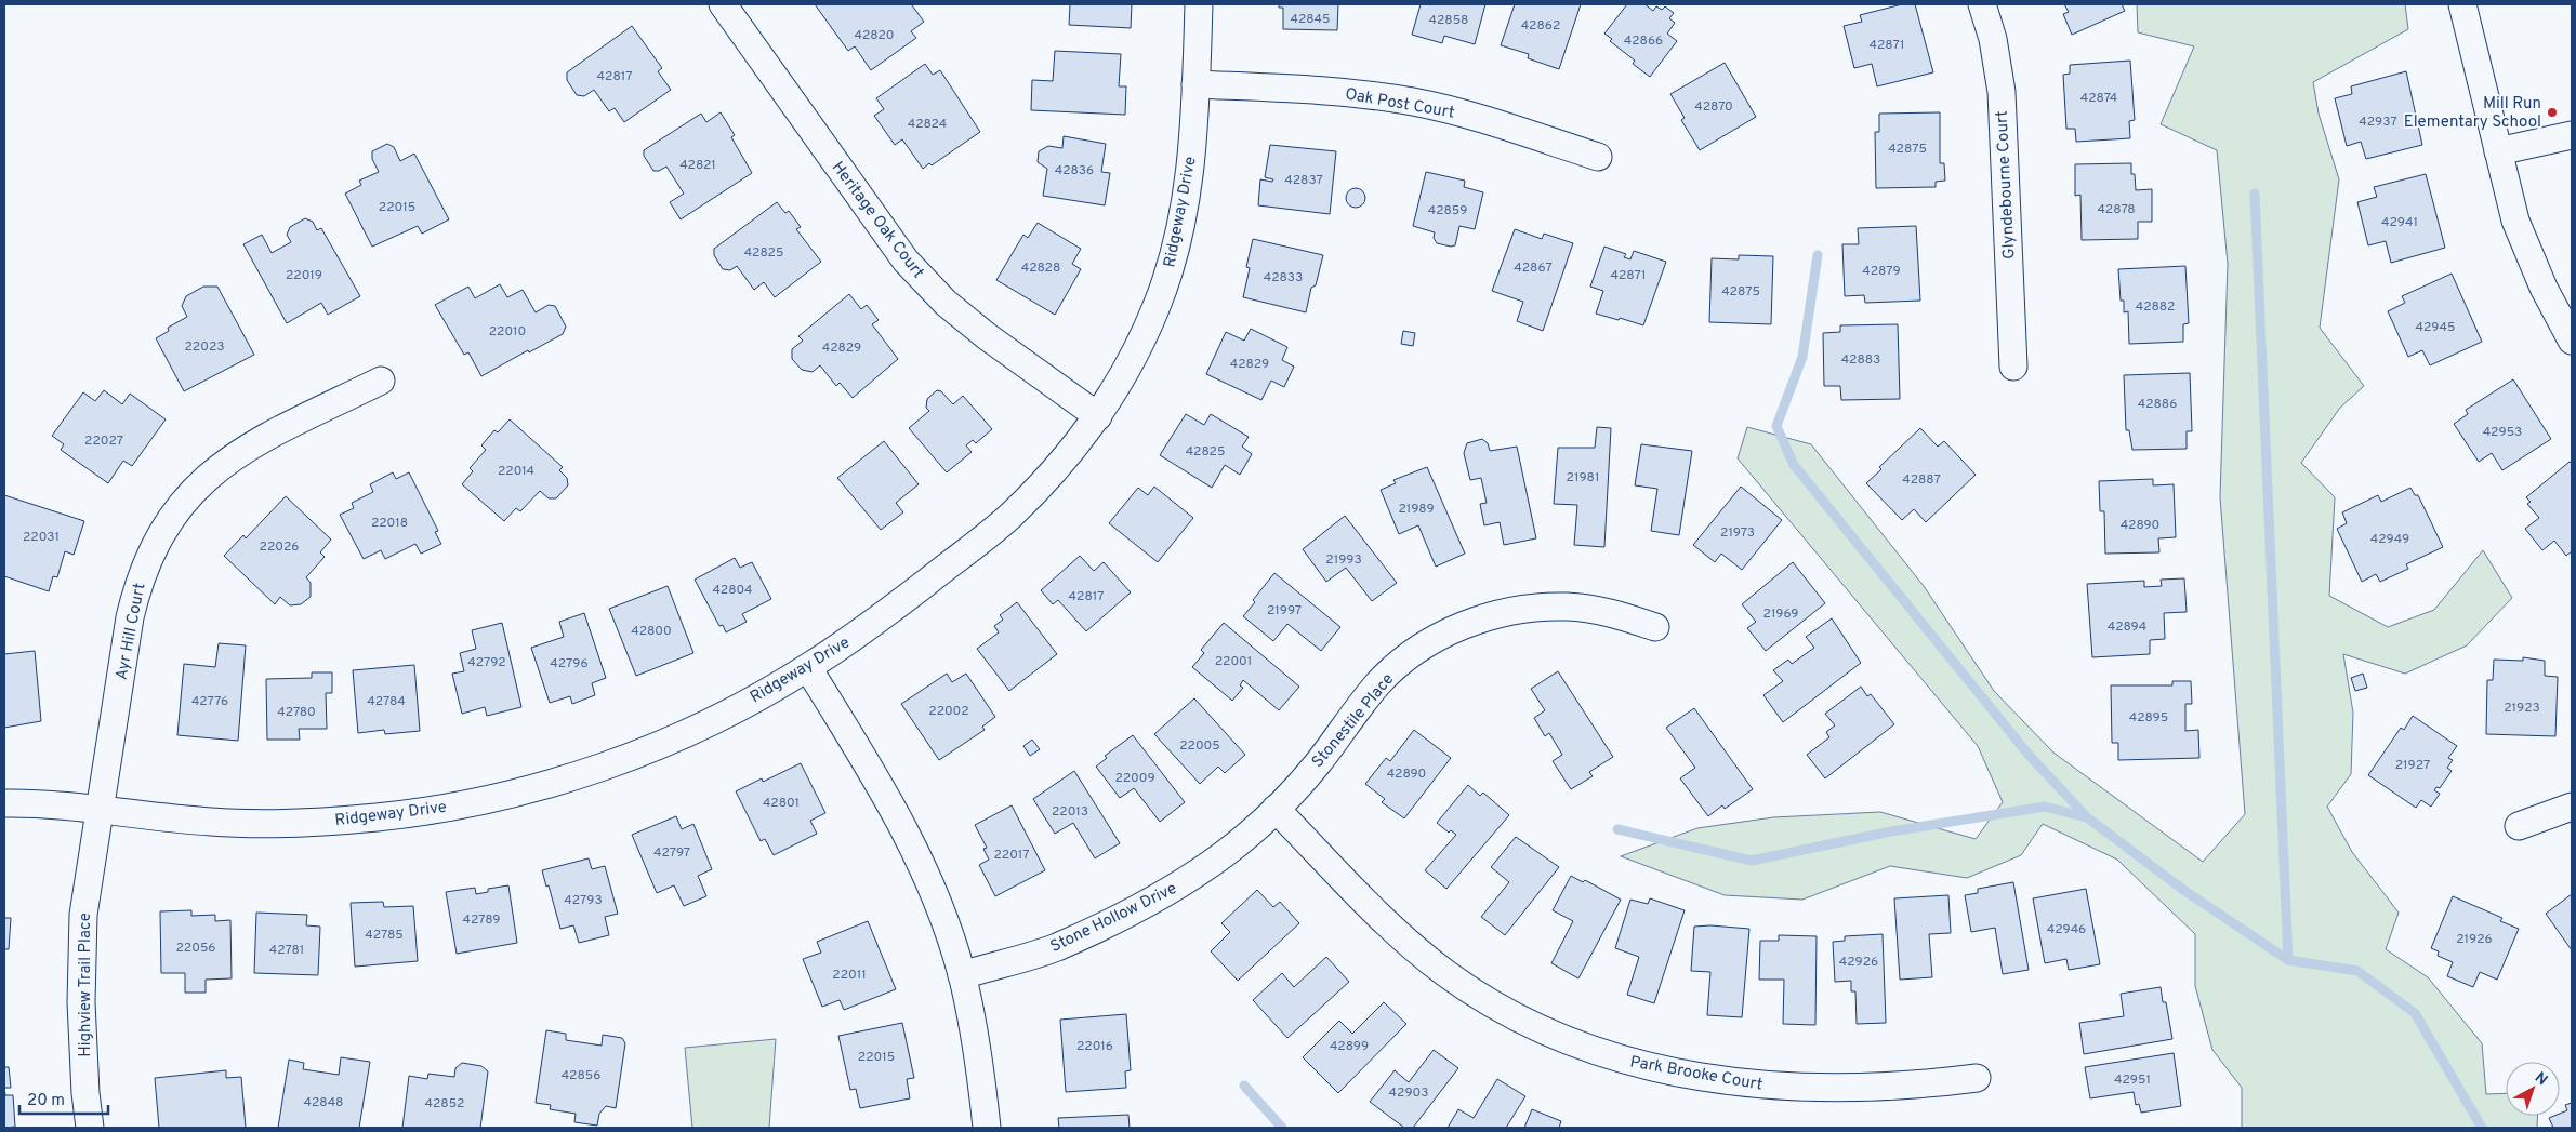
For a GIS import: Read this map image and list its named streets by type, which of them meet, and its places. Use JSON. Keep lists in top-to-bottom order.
{
  "streets": {
    "street": [
      "Oak Post Court",
      "Glyndebourne Court",
      "Ridgeway Drive",
      "Heritage Oak Court",
      "Ayr Hill Court",
      "Stonestile Place",
      "Stone Hollow Drive",
      "Highview Trail Place",
      "Park Brooke Court"
    ]
  },
  "crossings": [
    ["Oak Post Court", "Ridgeway Drive"],
    ["Ridgeway Drive", "Heritage Oak Court"],
    ["Ridgeway Drive", "Ayr Hill Court"],
    ["Ridgeway Drive", "Highview Trail Place"],
    ["Ayr Hill Court", "Highview Trail Place"],
    ["Stonestile Place", "Stone Hollow Drive"],
    ["Stonestile Place", "Park Brooke Court"],
    ["Stone Hollow Drive", "Park Brooke Court"]
  ],
  "places": ["Mill Run Elementary School"],
  "house_numbers": [
    "42845",
    "42858",
    "42862",
    "42820",
    "42866",
    "42871",
    "42817",
    "42874",
    "42870",
    "42937",
    "42824",
    "42875",
    "42821",
    "42836",
    "42837",
    "22015",
    "42878",
    "42859",
    "42941",
    "42825",
    "42828",
    "42867",
    "42879",
    "22019",
    "42871",
    "42833",
    "42875",
    "42882",
    "42945",
    "22010",
    "22023",
    "42829",
    "42883",
    "42829",
    "42886",
    "42953",
    "22027",
    "42825",
    "22014",
    "21981",
    "42887",
    "21989",
    "22018",
    "42890",
    "21973",
    "22031",
    "42949",
    "22026",
    "21993",
    "42804",
    "42817",
    "21997",
    "21969",
    "42894",
    "42800",
    "22001",
    "42792",
    "42796",
    "42776",
    "42784",
    "21923",
    "22002",
    "42780",
    "42895",
    "22005",
    "21927",
    "42890",
    "22009",
    "42801",
    "22013",
    "42797",
    "22017",
    "42793",
    "42789",
    "42946",
    "42785",
    "21926",
    "22056",
    "42781",
    "42926",
    "22011",
    "22016",
    "42899",
    "22015",
    "42856",
    "42951",
    "42903",
    "42848",
    "42852"
  ],
  "scale_bar": "20 m",
  "north": "top right"
}
